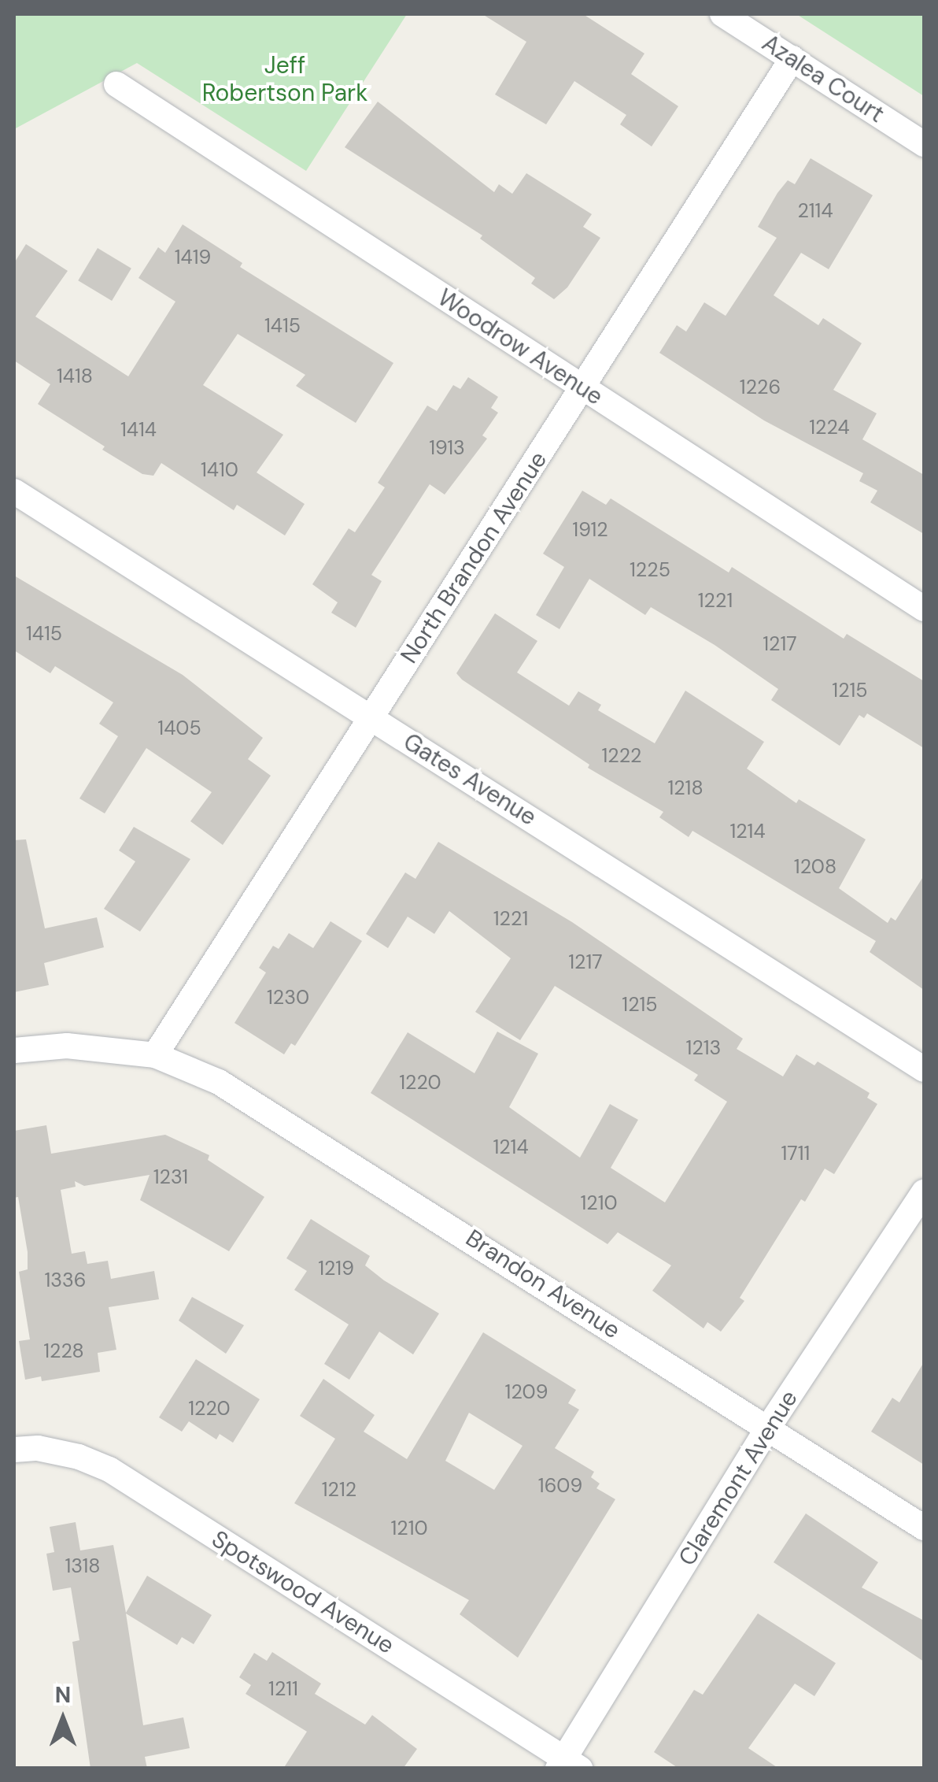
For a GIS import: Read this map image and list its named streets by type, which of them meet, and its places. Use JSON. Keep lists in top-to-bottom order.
{
  "streets": {
    "street": [
      "Azalea Court",
      "Woodrow Avenue",
      "North Brandon Avenue",
      "Gates Avenue",
      "Brandon Avenue",
      "Claremont Avenue",
      "Spotswood Avenue"
    ]
  },
  "crossings": [
    ["Azalea Court", "North Brandon Avenue"],
    ["Woodrow Avenue", "North Brandon Avenue"],
    ["North Brandon Avenue", "Gates Avenue"],
    ["North Brandon Avenue", "Brandon Avenue"],
    ["Brandon Avenue", "Claremont Avenue"],
    ["Claremont Avenue", "Spotswood Avenue"]
  ],
  "parks": ["Jeff Robertson Park"],
  "house_numbers": [
    "2114",
    "1419",
    "1415",
    "1418",
    "1226",
    "1224",
    "1414",
    "1913",
    "1410",
    "1912",
    "1225",
    "1221",
    "1415",
    "1217",
    "1215",
    "1405",
    "1222",
    "1218",
    "1214",
    "1208",
    "1221",
    "1217",
    "1230",
    "1215",
    "1213",
    "1220",
    "1214",
    "1711",
    "1231",
    "1210",
    "1219",
    "1336",
    "1228",
    "1209",
    "1220",
    "1609",
    "1212",
    "1210",
    "1318",
    "1211"
  ],
  "north": "top"
}
